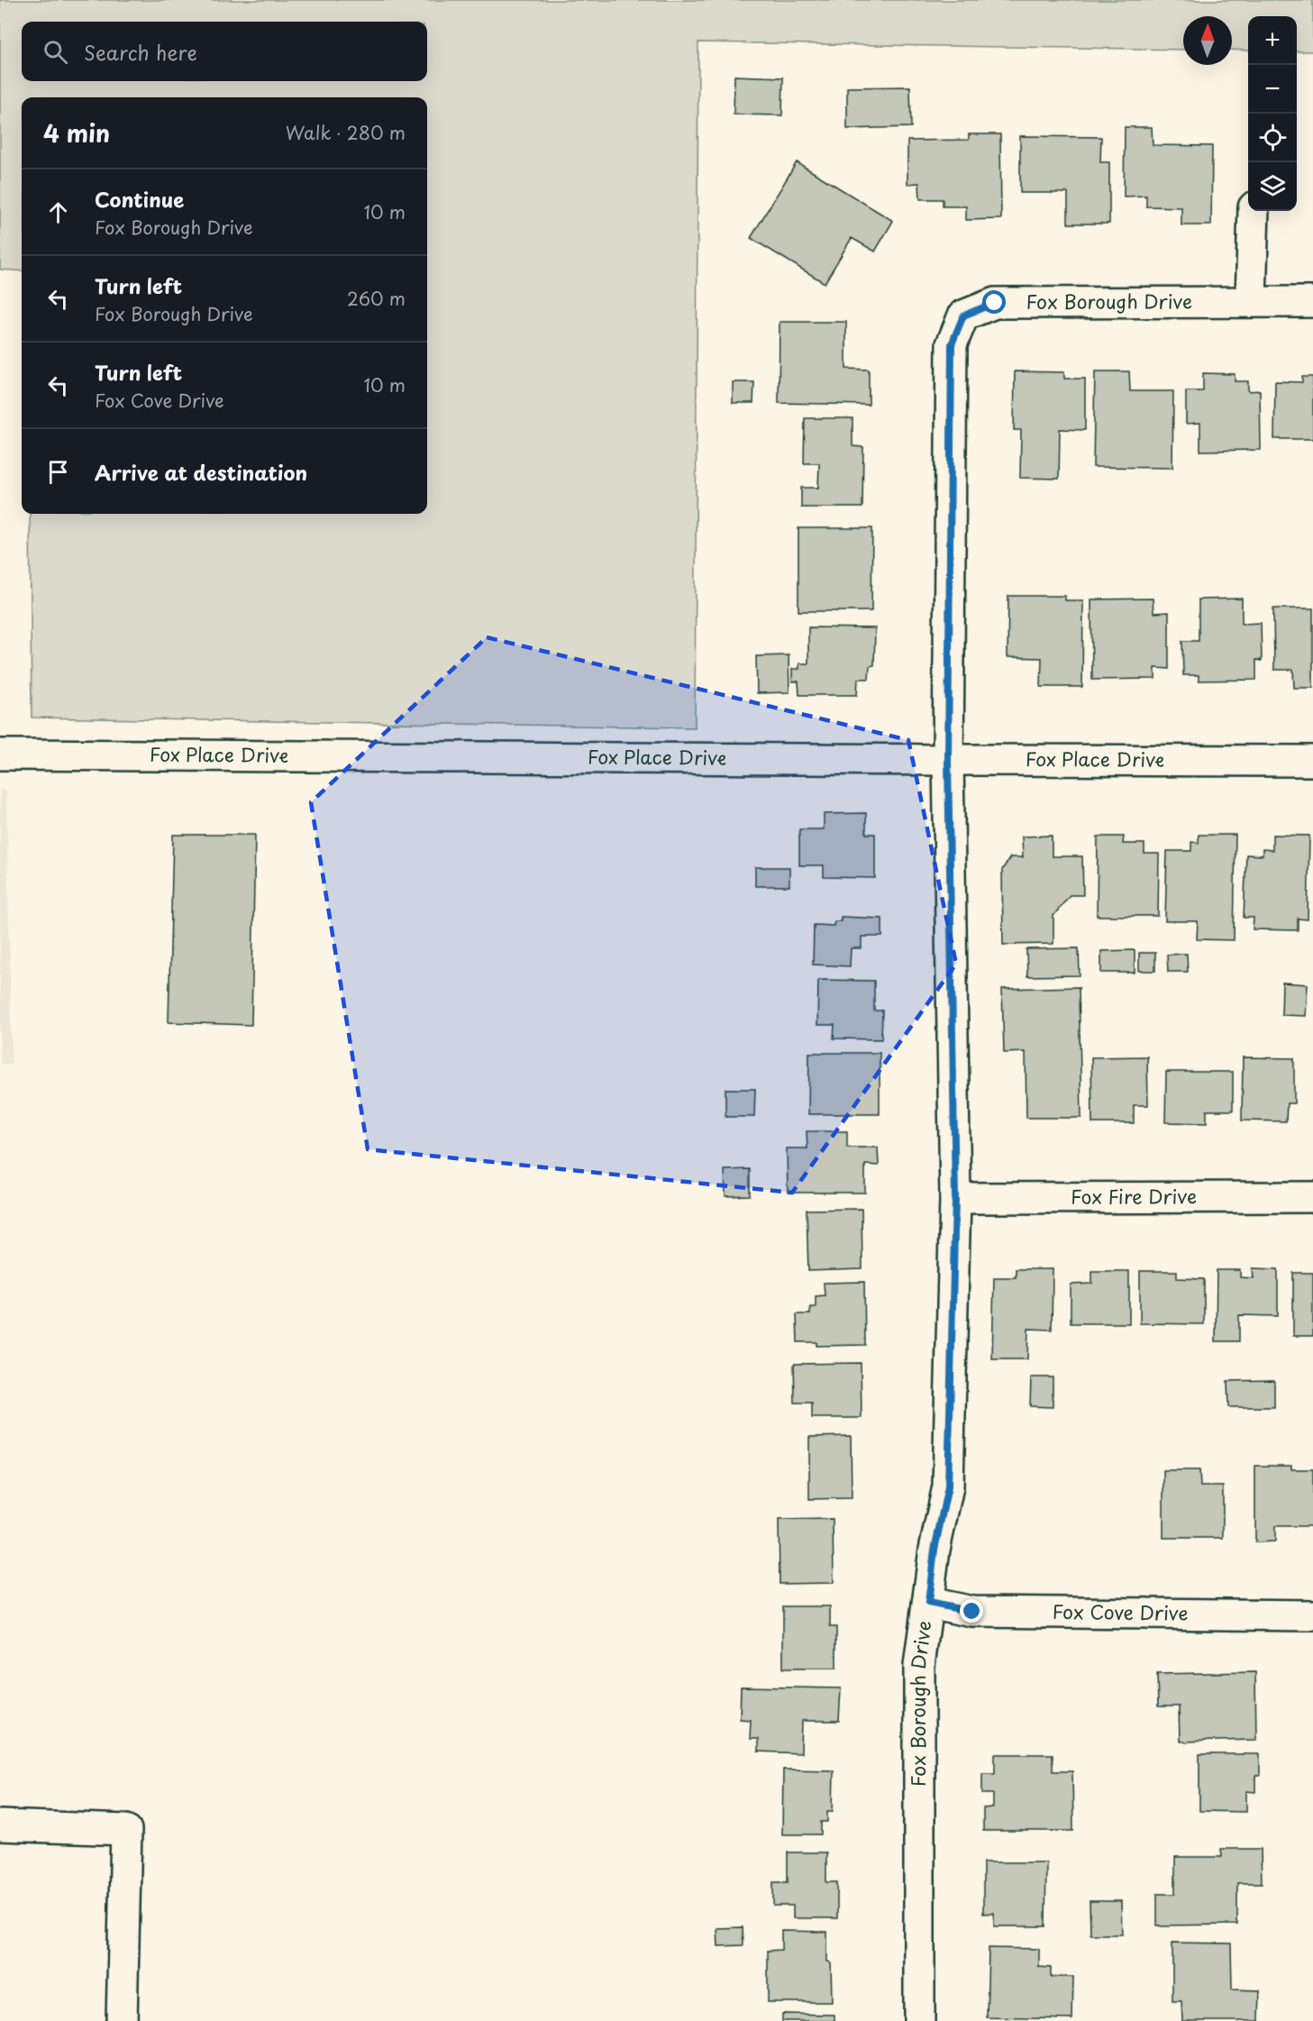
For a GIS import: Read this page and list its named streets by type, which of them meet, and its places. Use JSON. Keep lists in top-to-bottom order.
{
  "streets": {
    "street": [
      "Fox Borough Drive",
      "Fox Place Drive",
      "Fox Fire Drive",
      "Fox Cove Drive"
    ]
  },
  "crossings": [
    ["Fox Borough Drive", "Fox Place Drive"],
    ["Fox Borough Drive", "Fox Fire Drive"],
    ["Fox Borough Drive", "Fox Cove Drive"]
  ],
  "north": "top",
  "page": {
    "map_buttons": ["+", "−"],
    "search": "Search here",
    "heading": ["4 min", "Walk · 280 m"],
    "list": [
      ["Continue", "Fox Borough Drive", "10 m"],
      ["Turn left", "Fox Borough Drive", "260 m"],
      ["Turn left", "Fox Cove Drive", "10 m"],
      "Arrive at destination"
    ]
  }
}
